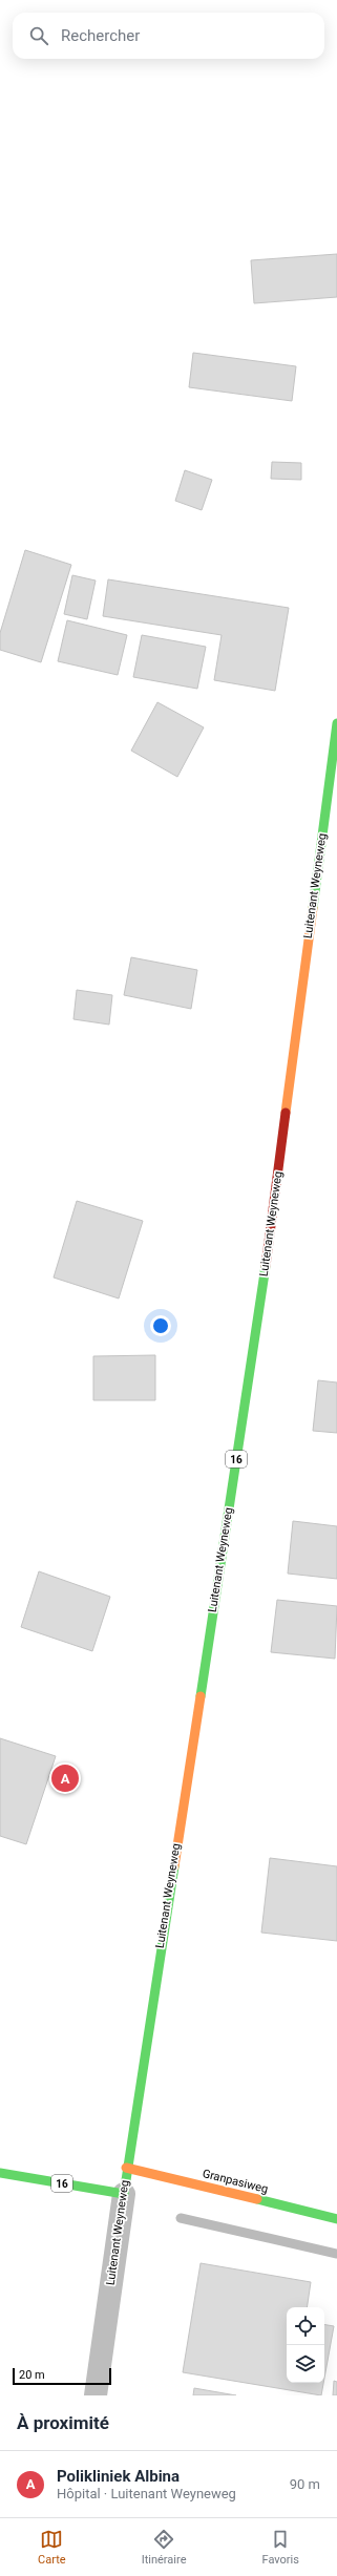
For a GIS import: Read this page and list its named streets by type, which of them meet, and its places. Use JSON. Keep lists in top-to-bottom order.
{
  "streets": {
    "main road": ["Luitenant Weyneweg", "16", "Granpasiweg"]
  },
  "crossings": [
    ["Luitenant Weyneweg", "16"],
    ["Luitenant Weyneweg", "Granpasiweg"]
  ],
  "scale_bar": "20 m",
  "page": {
    "search": "Rechercher",
    "pins": "A",
    "scale": "20 m",
    "heading": "À proximité",
    "list": [
      {
        "mark": "A",
        "name": "Polikliniek Albina",
        "note": "Hôpital · Luitenant Weyneweg",
        "value": "90 m"
      }
    ],
    "nav": ["Carte", "Itinéraire", "Favoris"]
  }
}
